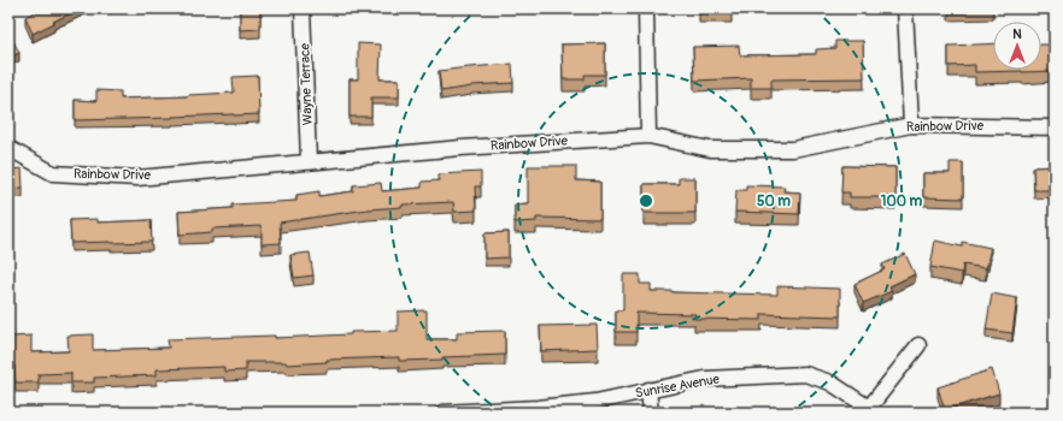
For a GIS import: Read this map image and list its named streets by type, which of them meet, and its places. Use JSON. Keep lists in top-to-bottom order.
{
  "streets": {
    "street": ["Wayne Terrace", "Rainbow Drive", "Sunrise Avenue"]
  },
  "crossings": [
    ["Wayne Terrace", "Rainbow Drive"]
  ],
  "north": "top",
  "rings": ["50 m", "100 m"]
}
